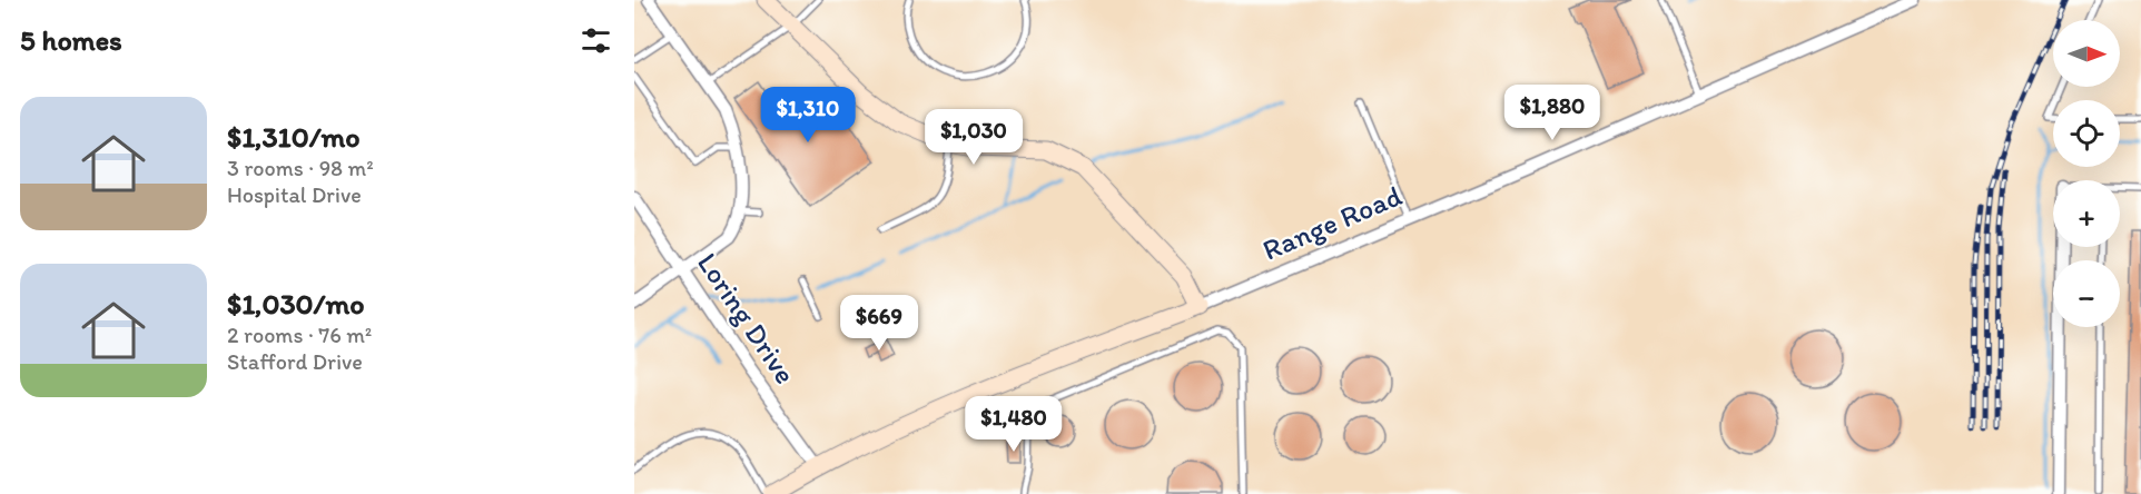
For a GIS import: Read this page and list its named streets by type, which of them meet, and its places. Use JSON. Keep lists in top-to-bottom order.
{
  "streets": {
    "street": ["Range Road", "Loring Drive"]
  },
  "crossings": [
    ["Range Road", "Loring Drive"]
  ],
  "north": "right",
  "page": {
    "heading": "5 homes",
    "map_buttons": ["+", "−"],
    "list": [
      {
        "name": "$1,310/mo",
        "note": "3 rooms · 98 m² · Hospital Drive"
      },
      {
        "name": "$1,030/mo",
        "note": "2 rooms · 76 m² · Stafford Drive"
      }
    ],
    "price": [
      "$1,880",
      "$1,310",
      "$1,030",
      "$669",
      "$1,480"
    ]
  }
}
